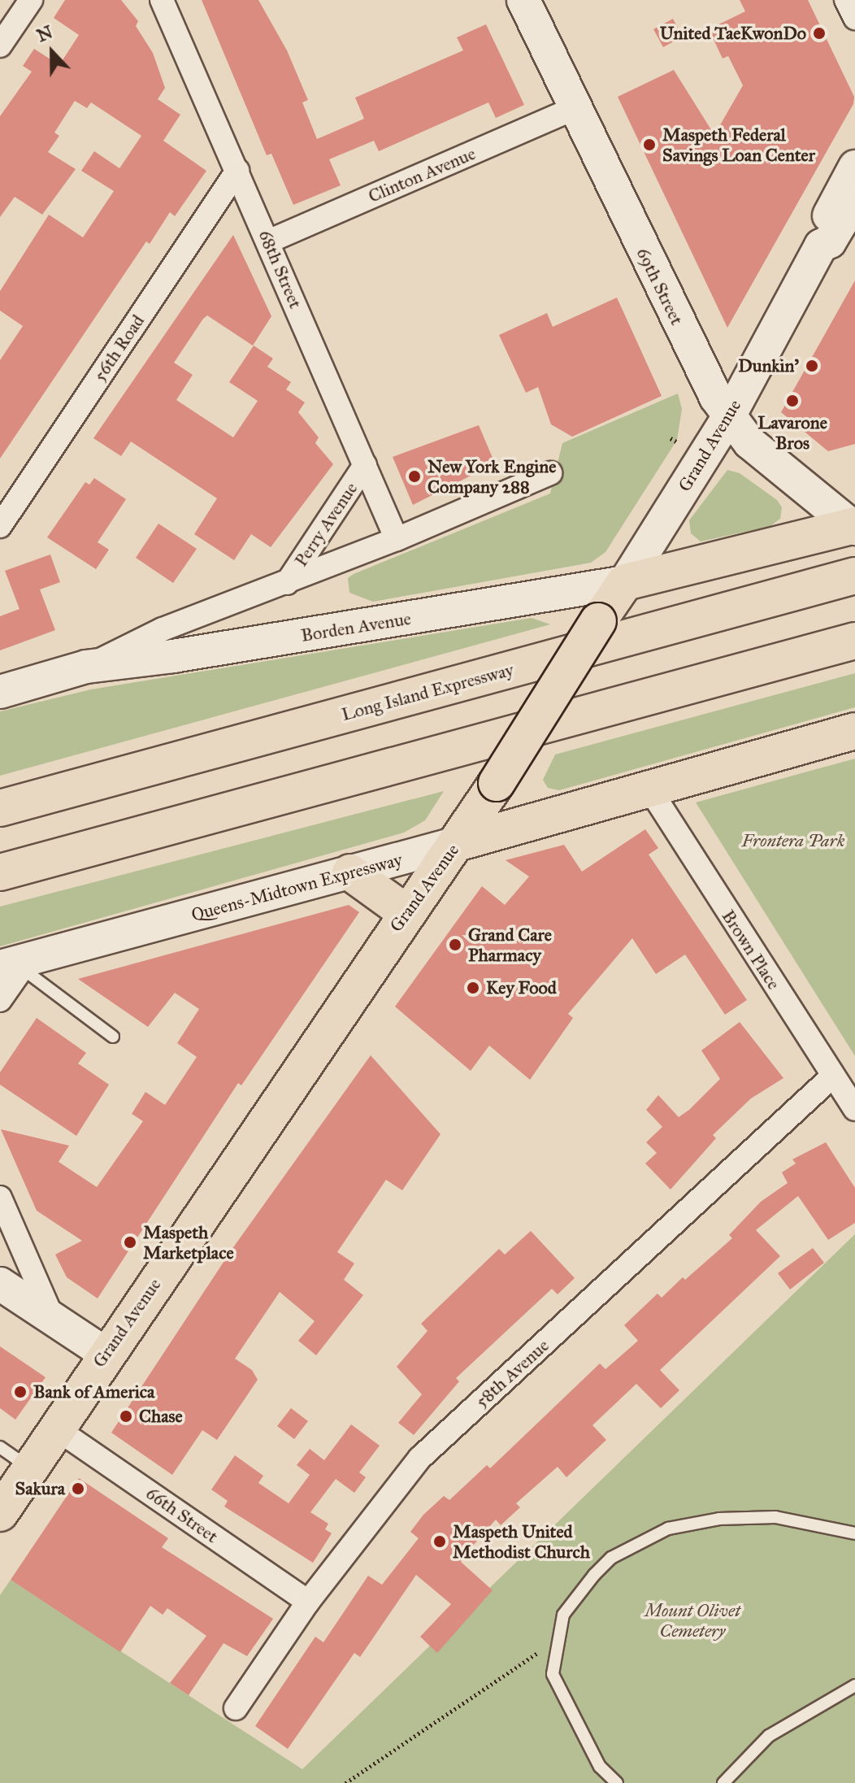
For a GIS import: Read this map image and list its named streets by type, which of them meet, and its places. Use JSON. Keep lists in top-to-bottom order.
{
  "streets": {
    "main road": [
      "69th Street",
      "Grand Avenue",
      "Borden Avenue",
      "Long Island Expressway",
      "Queens-Midtown Expressway"
    ],
    "street": [
      "Clinton Avenue",
      "68th Street",
      "56th Road",
      "Perry Avenue",
      "Brown Place",
      "58th Avenue",
      "66th Street"
    ]
  },
  "crossings": [
    ["Clinton Avenue", "68th Street"],
    ["Clinton Avenue", "69th Street"],
    ["68th Street", "56th Road"],
    ["68th Street", "Perry Avenue"],
    ["68th Street", "Borden Avenue"],
    ["69th Street", "Grand Avenue"],
    ["Grand Avenue", "Borden Avenue"],
    ["Grand Avenue", "Queens-Midtown Expressway"],
    ["Grand Avenue", "66th Street"],
    ["Perry Avenue", "Borden Avenue"],
    ["Queens-Midtown Expressway", "Brown Place"],
    ["Brown Place", "58th Avenue"],
    ["58th Avenue", "66th Street"]
  ],
  "parks": ["Frontera Park", "Mount Olivet Cemetery"],
  "places": [
    "United TaeKwonDo",
    "Maspeth Federal Savings Loan Center",
    "Dunkin'",
    "Lavarone Bros",
    "New York Engine Company 288",
    "Grand Care Pharmacy",
    "Key Food",
    "Maspeth Marketplace",
    "Bank of America",
    "Chase",
    "Sakura",
    "Maspeth United Methodist Church"
  ],
  "north": "top"
}
